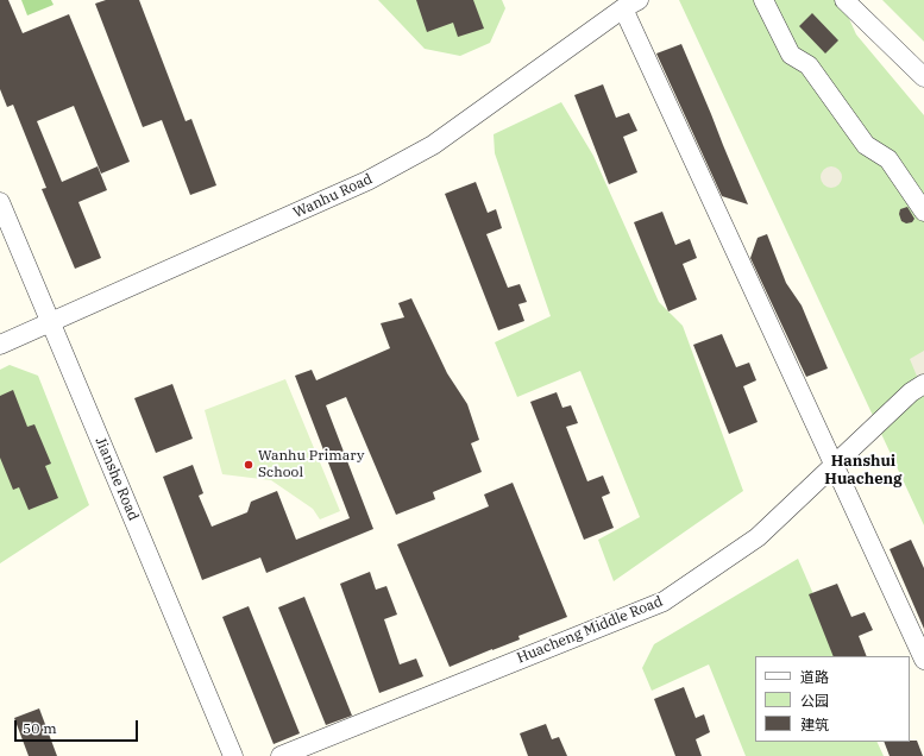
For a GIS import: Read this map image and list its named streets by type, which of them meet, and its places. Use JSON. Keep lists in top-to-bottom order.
{
  "streets": {
    "street": ["Wanhu Road", "Jianshe Road", "Huacheng Middle Road"]
  },
  "crossings": [
    ["Wanhu Road", "Jianshe Road"]
  ],
  "districts": ["Hanshui Huacheng"],
  "places": ["Wanhu Primary School"],
  "legend": ["道路", "公园", "建筑"],
  "scale_bar": "50 m"
}
